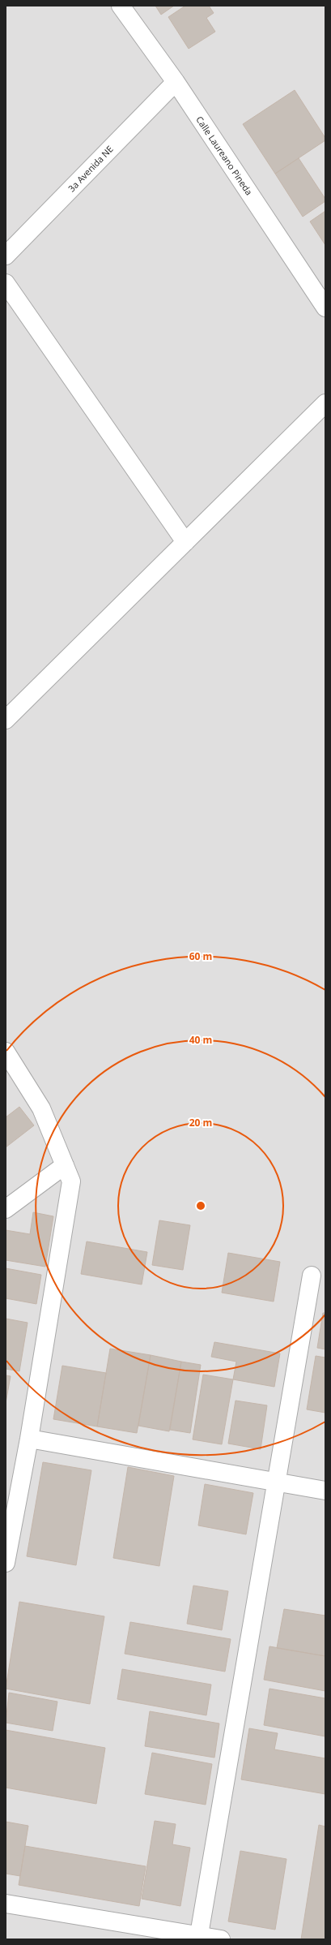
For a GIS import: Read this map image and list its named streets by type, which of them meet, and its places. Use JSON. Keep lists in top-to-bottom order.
{
  "streets": {
    "street": ["Calle Laureano Pineda", "3a Avenida NE"]
  },
  "crossings": [
    ["Calle Laureano Pineda", "3a Avenida NE"]
  ],
  "rings": ["60 m", "40 m", "20 m"]
}
